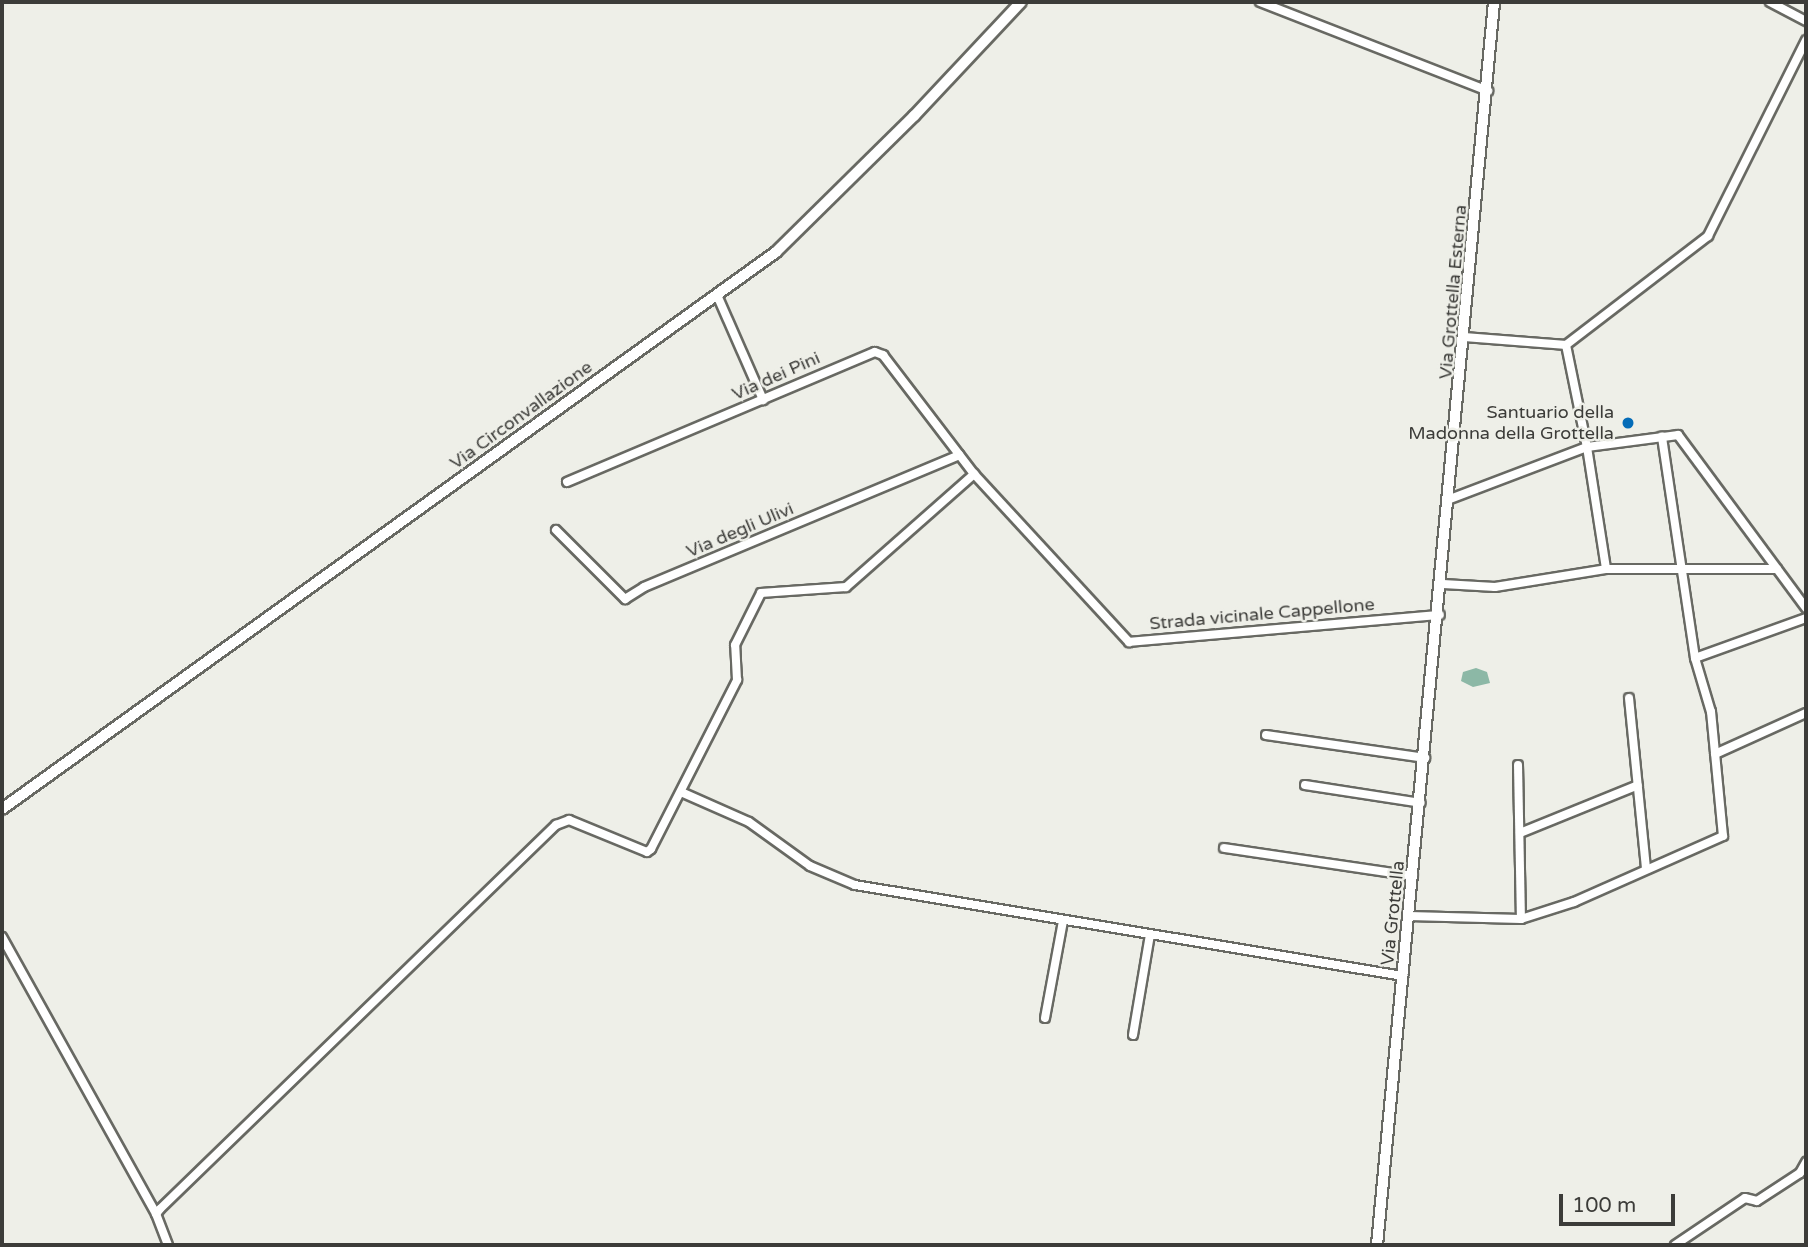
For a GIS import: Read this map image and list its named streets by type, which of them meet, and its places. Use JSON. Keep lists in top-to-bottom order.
{
  "streets": {
    "main road": ["Via Circonvallazione"],
    "street": [
      "Via Grottella Esterna",
      "Via dei Pini",
      "Via degli Ulivi",
      "Strada vicinale Cappellone",
      "Via Grottella"
    ]
  },
  "crossings": [
    ["Via Grottella Esterna", "Via Grottella"],
    ["Via dei Pini", "Via degli Ulivi"],
    ["Via dei Pini", "Strada vicinale Cappellone"],
    ["Via degli Ulivi", "Strada vicinale Cappellone"],
    ["Strada vicinale Cappellone", "Via Grottella"]
  ],
  "places": ["Santuario della Madonna della Grottella"],
  "scale_bar": "100 m"
}
